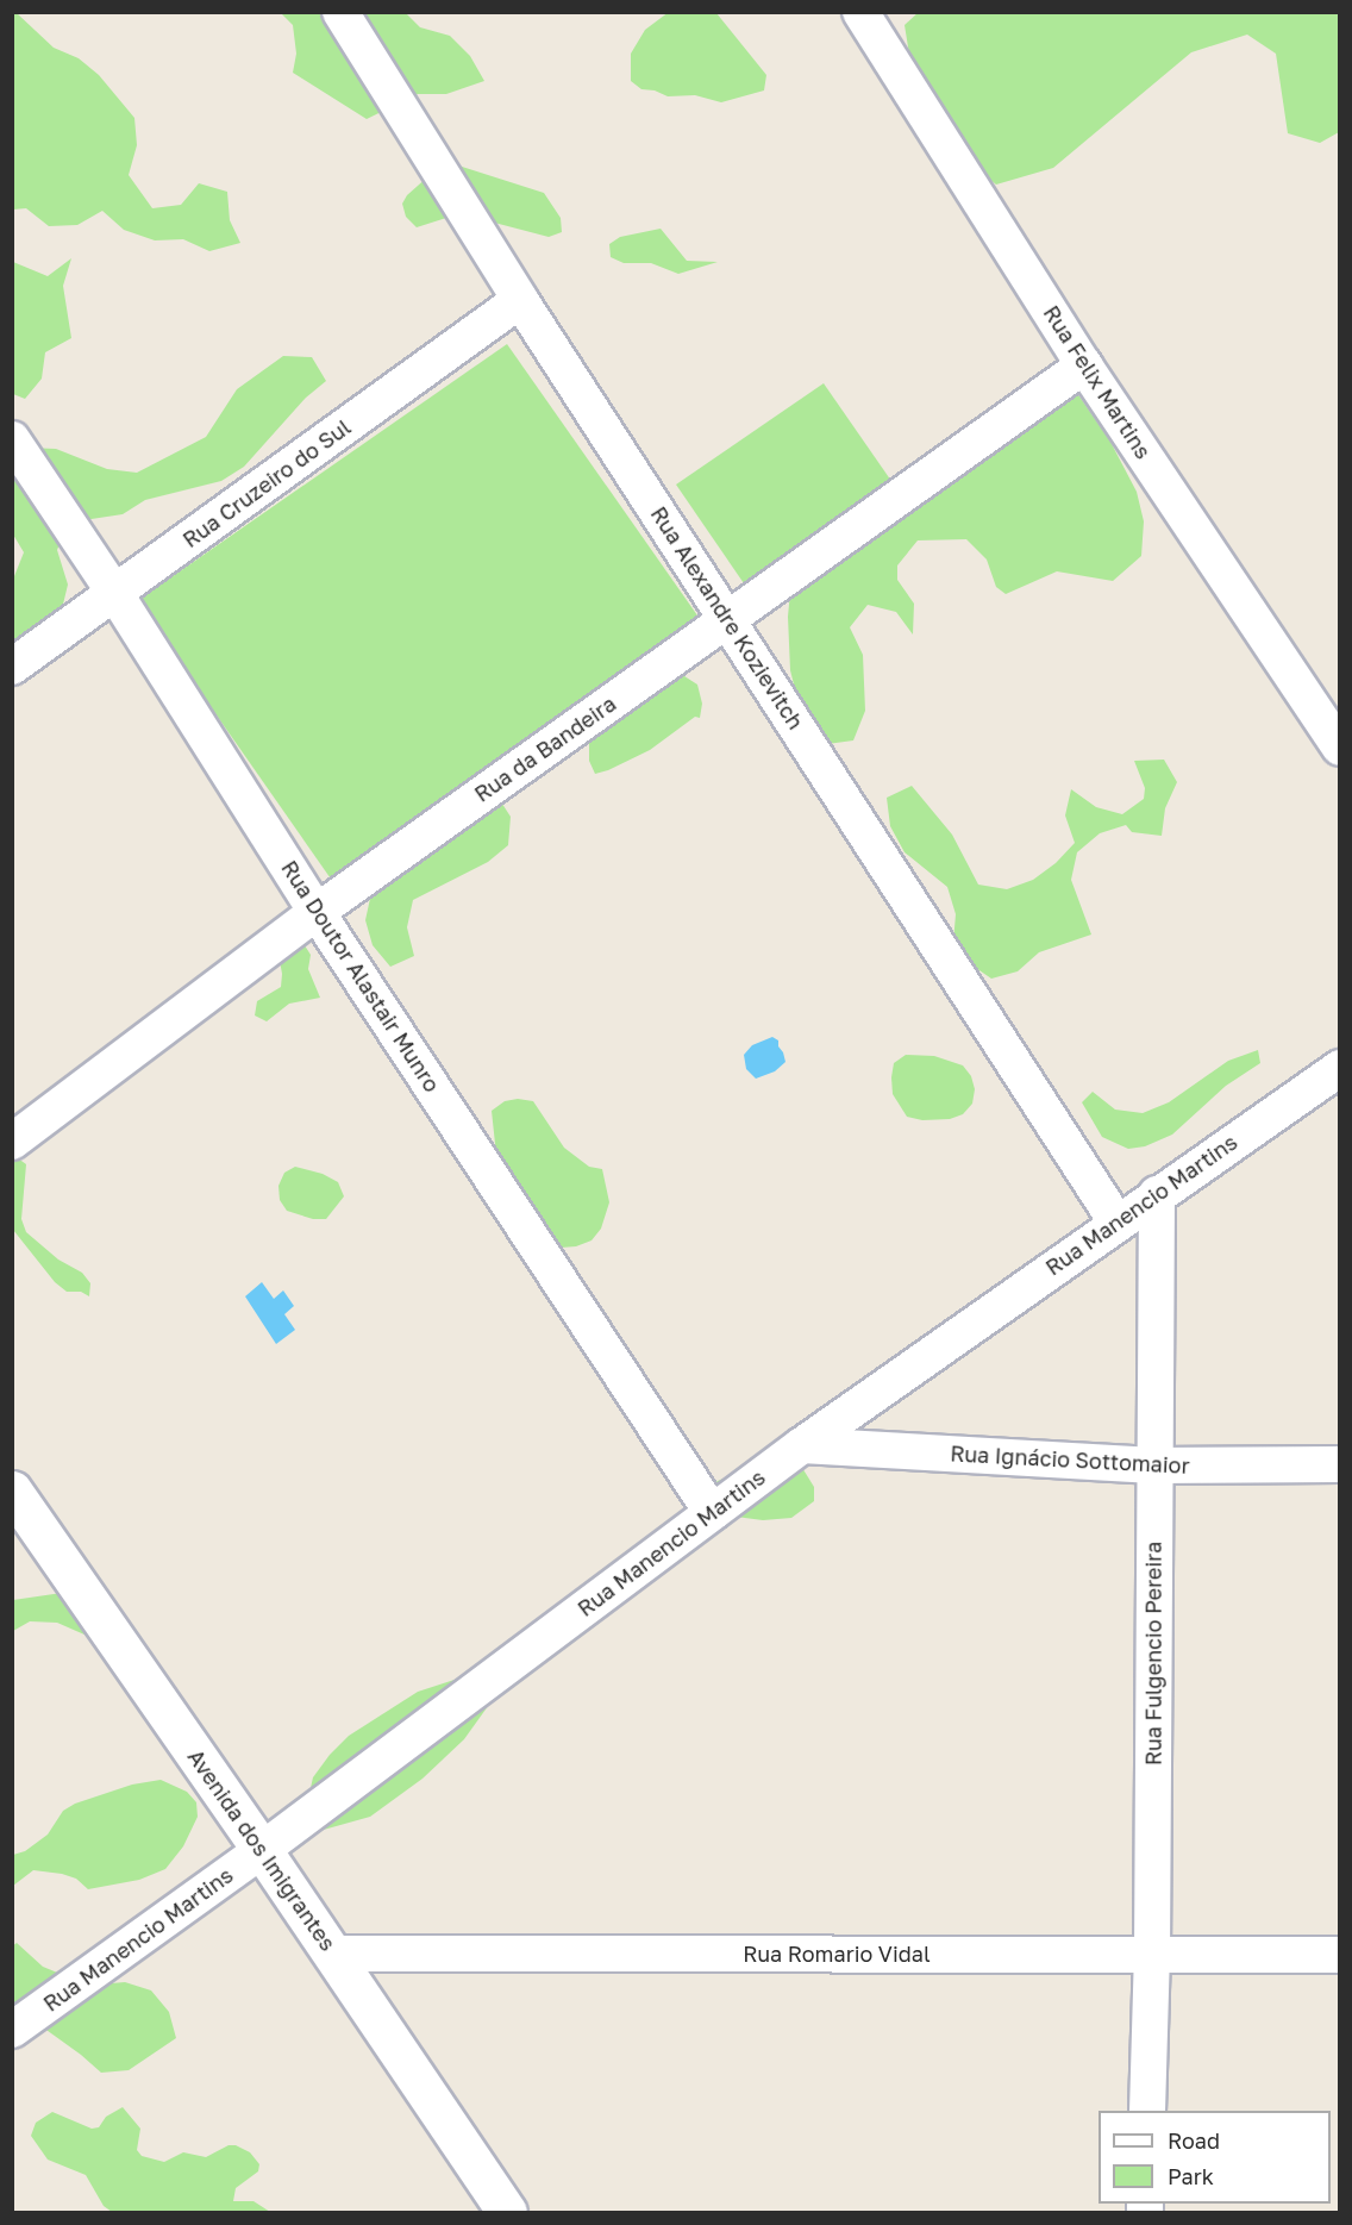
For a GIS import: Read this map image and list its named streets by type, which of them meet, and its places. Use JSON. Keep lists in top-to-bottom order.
{
  "streets": {
    "street": [
      "Rua Felix Martins",
      "Rua Cruzeiro do Sul",
      "Rua Alexandre Kozievitch",
      "Rua da Bandeira",
      "Rua Doutor Alastair Munro",
      "Rua Manencio Martins",
      "Rua Ignácio Sottomaior",
      "Rua Fulgencio Pereira",
      "Avenida dos Imigrantes",
      "Rua Romario Vidal"
    ]
  },
  "crossings": [
    ["Rua Felix Martins", "Rua da Bandeira"],
    ["Rua Cruzeiro do Sul", "Rua Alexandre Kozievitch"],
    ["Rua Cruzeiro do Sul", "Rua Doutor Alastair Munro"],
    ["Rua Alexandre Kozievitch", "Rua da Bandeira"],
    ["Rua Alexandre Kozievitch", "Rua Manencio Martins"],
    ["Rua da Bandeira", "Rua Doutor Alastair Munro"],
    ["Rua Doutor Alastair Munro", "Rua Manencio Martins"],
    ["Rua Manencio Martins", "Rua Ignácio Sottomaior"],
    ["Rua Manencio Martins", "Rua Fulgencio Pereira"],
    ["Rua Manencio Martins", "Avenida dos Imigrantes"],
    ["Rua Ignácio Sottomaior", "Rua Fulgencio Pereira"],
    ["Rua Fulgencio Pereira", "Rua Romario Vidal"],
    ["Avenida dos Imigrantes", "Rua Romario Vidal"]
  ],
  "legend": ["Road", "Park"]
}
